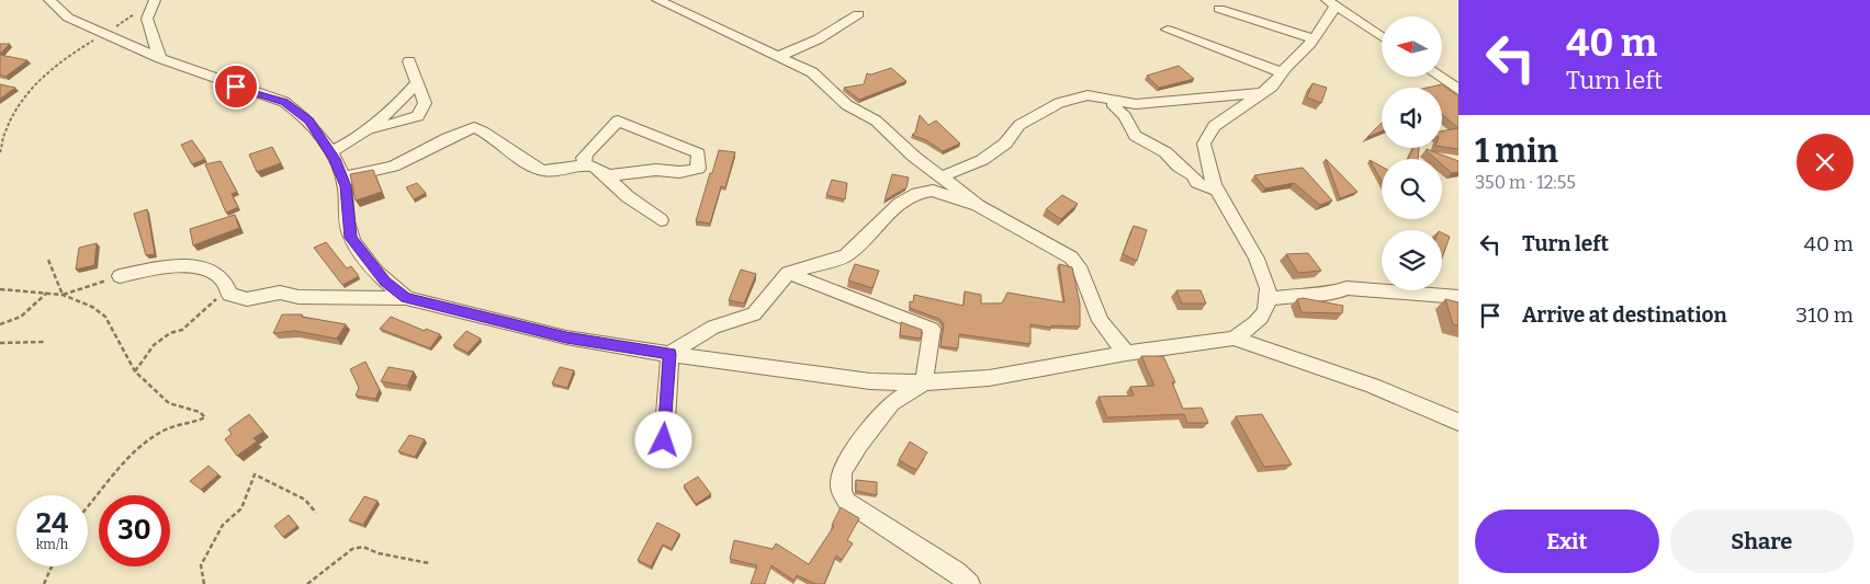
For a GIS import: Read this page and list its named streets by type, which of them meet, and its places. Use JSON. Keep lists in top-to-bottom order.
{
  "north": "left",
  "page": {
    "turn": ["40 m", "Turn left"],
    "heading": ["1 min", "350 m · 12:55"],
    "list": [
      {
        "name": "Turn left",
        "value": "40 m"
      },
      {
        "name": "Arrive at destination",
        "value": "310 m"
      }
    ],
    "speed": "24 km/h",
    "limit": "30",
    "buttons": ["Exit", "Share"]
  }
}
